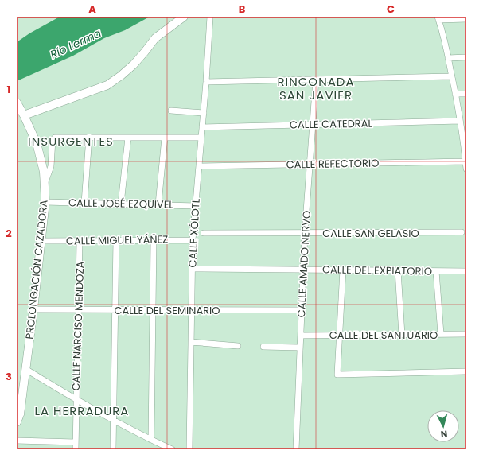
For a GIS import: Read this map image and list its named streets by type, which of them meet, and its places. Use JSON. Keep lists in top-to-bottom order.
{
  "streets": {
    "street": [
      "CALLE CATEDRAL",
      "CALLE REFECTORIO",
      "CALLE JOSÉ EZQUIVEL",
      "CALLE XÓLOTL",
      "CALLE SAN GELASIO",
      "CALLE MIGUEL YÁÑEZ",
      "CALLE AMADO NERVO",
      "PROLONGACIÓN CAZADORA",
      "CALLE DEL EXPIATORIO",
      "CALLE DEL SEMINARIO",
      "CALLE NARCISO MENDOZA",
      "CALLE DEL SANTUARIO"
    ]
  },
  "crossings": [
    ["CALLE CATEDRAL", "CALLE XÓLOTL"],
    ["CALLE CATEDRAL", "CALLE AMADO NERVO"],
    ["CALLE REFECTORIO", "CALLE XÓLOTL"],
    ["CALLE REFECTORIO", "CALLE AMADO NERVO"],
    ["CALLE JOSÉ EZQUIVEL", "CALLE XÓLOTL"],
    ["CALLE JOSÉ EZQUIVEL", "PROLONGACIÓN CAZADORA"],
    ["CALLE XÓLOTL", "CALLE MIGUEL YÁÑEZ"],
    ["CALLE XÓLOTL", "CALLE DEL EXPIATORIO"],
    ["CALLE XÓLOTL", "CALLE DEL SEMINARIO"],
    ["CALLE SAN GELASIO", "CALLE AMADO NERVO"],
    ["CALLE MIGUEL YÁÑEZ", "PROLONGACIÓN CAZADORA"],
    ["CALLE MIGUEL YÁÑEZ", "CALLE NARCISO MENDOZA"],
    ["CALLE AMADO NERVO", "CALLE DEL EXPIATORIO"],
    ["CALLE AMADO NERVO", "CALLE DEL SEMINARIO"],
    ["CALLE AMADO NERVO", "CALLE DEL SANTUARIO"],
    ["PROLONGACIÓN CAZADORA", "CALLE DEL SEMINARIO"],
    ["CALLE DEL SEMINARIO", "CALLE NARCISO MENDOZA"]
  ],
  "districts": ["RINCONADA SAN JAVIER", "INSURGENTES", "LA HERRADURA"],
  "water": ["Río Lerma"],
  "north": "bottom",
  "grid": {
    "columns": ["A", "B", "C"],
    "rows": ["1", "2", "3"]
  }
}
